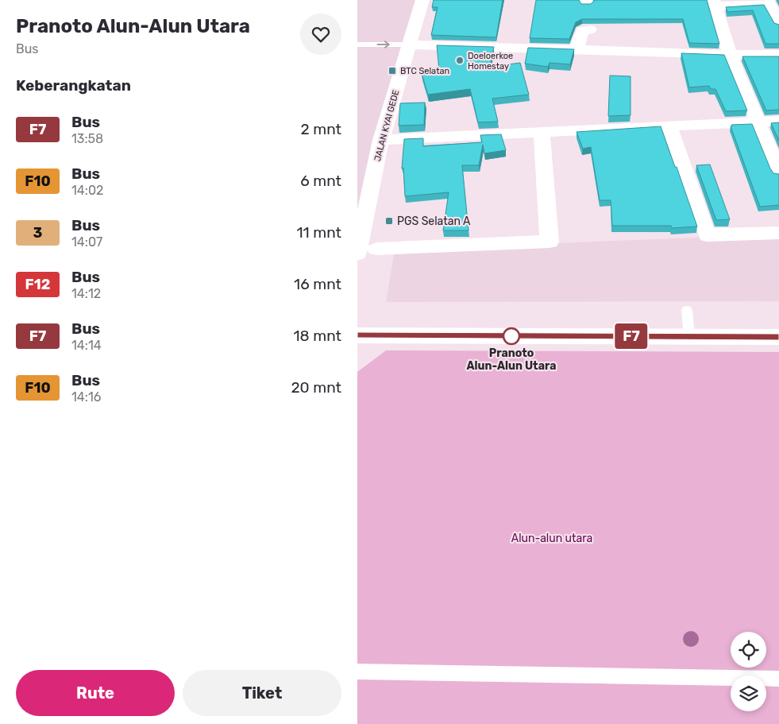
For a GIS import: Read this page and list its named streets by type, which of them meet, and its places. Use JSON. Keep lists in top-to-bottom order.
{
  "streets": {
    "street": ["JALAN KYAI GEDE"]
  },
  "parks": ["Alun-alun utara"],
  "places": {
    "other": ["Doeloerkoe Homestay", "Pranoto Alun-Alun Utara"],
    "transit": ["BTC Selatan", "PGS Selatan A"]
  },
  "lines": ["bus line F7"],
  "page": {
    "heading": [
      ["Pranoto Alun-Alun Utara", "Bus"],
      "Keberangkatan"
    ],
    "on_map": "F7",
    "list": [
      {
        "mark": "F7",
        "name": "Bus",
        "note": "13:58",
        "value": "2 mnt"
      },
      {
        "mark": "F10",
        "name": "Bus",
        "note": "14:02",
        "value": "6 mnt"
      },
      {
        "mark": "3",
        "name": "Bus",
        "note": "14:07",
        "value": "11 mnt"
      },
      {
        "mark": "F12",
        "name": "Bus",
        "note": "14:12",
        "value": "16 mnt"
      },
      {
        "mark": "F7",
        "name": "Bus",
        "note": "14:14",
        "value": "18 mnt"
      },
      {
        "mark": "F10",
        "name": "Bus",
        "note": "14:16",
        "value": "20 mnt"
      }
    ],
    "buttons": ["Rute", "Tiket"]
  }
}
